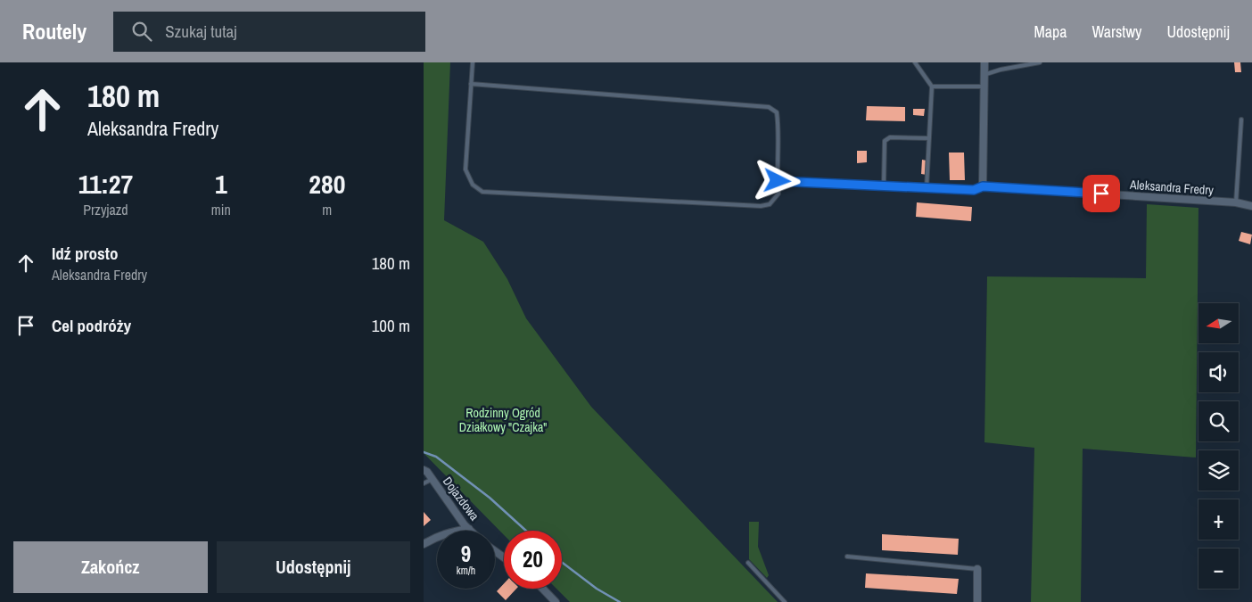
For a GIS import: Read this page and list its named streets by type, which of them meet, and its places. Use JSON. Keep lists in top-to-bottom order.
{
  "streets": {
    "street": ["Aleksandra Fredry", "Dojazdowa"]
  },
  "parks": ["Rodzinny Ogród Działkowy \"Czajka\""],
  "north": "left",
  "page": {
    "header": "Routely",
    "search": "Szukaj tutaj",
    "nav": ["Mapa", "Warstwy", "Udostępnij"],
    "turn": ["180 m", "Aleksandra Fredry"],
    "eta": [
      "11:27",
      "Przyjazd",
      "1",
      "min",
      "280",
      "m"
    ],
    "list": [
      {
        "name": "Idź prosto",
        "note": "Aleksandra Fredry",
        "value": "180 m"
      },
      {
        "name": "Cel podróży",
        "value": "100 m"
      }
    ],
    "map_buttons": ["+", "−"],
    "speed": "9 km/h",
    "limit": "20",
    "buttons": ["Zakończ", "Udostępnij"]
  }
}
